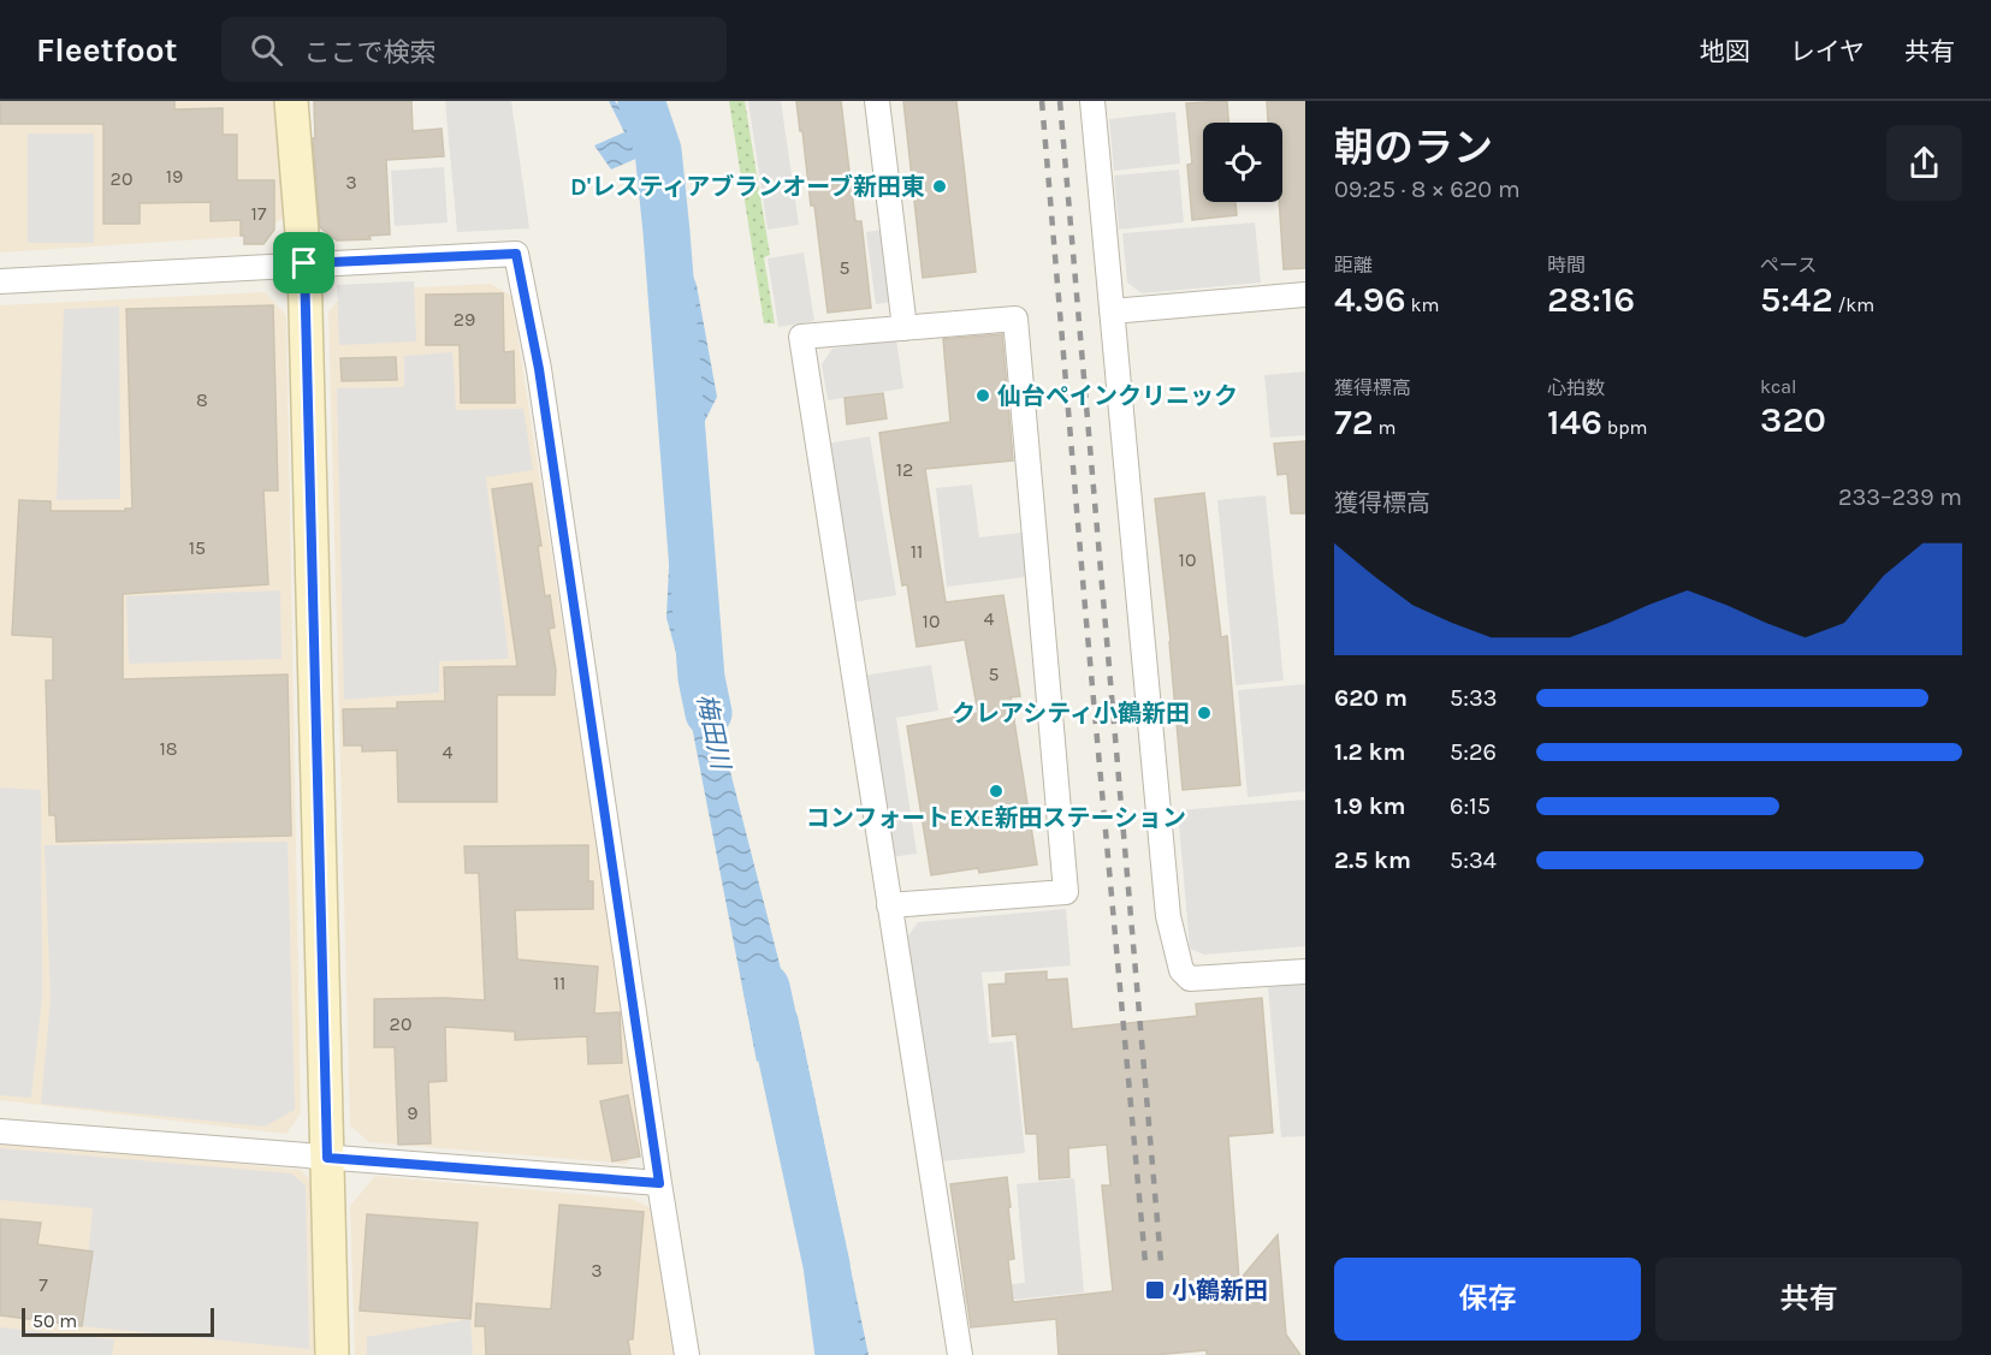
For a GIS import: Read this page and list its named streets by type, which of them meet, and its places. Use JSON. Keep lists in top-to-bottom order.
{
  "water": ["梅田川"],
  "places": {
    "other": [
      "D'レスティアブランオーブ新田東",
      "仙台ペインクリニック",
      "クレアシティ小鶴新田",
      "コンフォートEXE新田ステーション"
    ],
    "transit": ["小鶴新田"]
  },
  "house_numbers": [
    "19",
    "20",
    "3",
    "17",
    "5",
    "29",
    "8",
    "12",
    "15",
    "11",
    "10",
    "4",
    "10",
    "5",
    "18",
    "4",
    "11",
    "20",
    "9",
    "3",
    "7"
  ],
  "scale_bar": "50 m",
  "page": {
    "header": "Fleetfoot",
    "search": "ここで検索",
    "nav": ["地図", "レイヤ", "共有"],
    "heading": ["朝のラン", "09:25 · 8 × 620 m"],
    "stats": [
      ["距離", "4.96 km"],
      ["時間", "28:16"],
      ["ペース", "5:42 /km"],
      ["獲得標高", "72 m"],
      ["心拍数", "146 bpm"],
      ["kcal", "320"]
    ],
    "chart": ["獲得標高", "233–239 m"],
    "list": [
      {
        "name": "620 m",
        "note": "5:33"
      },
      {
        "name": "1.2 km",
        "note": "5:26"
      },
      {
        "name": "1.9 km",
        "note": "6:15"
      },
      {
        "name": "2.5 km",
        "note": "5:34"
      }
    ],
    "buttons": ["保存", "共有"],
    "scale": "50 m"
  }
}
